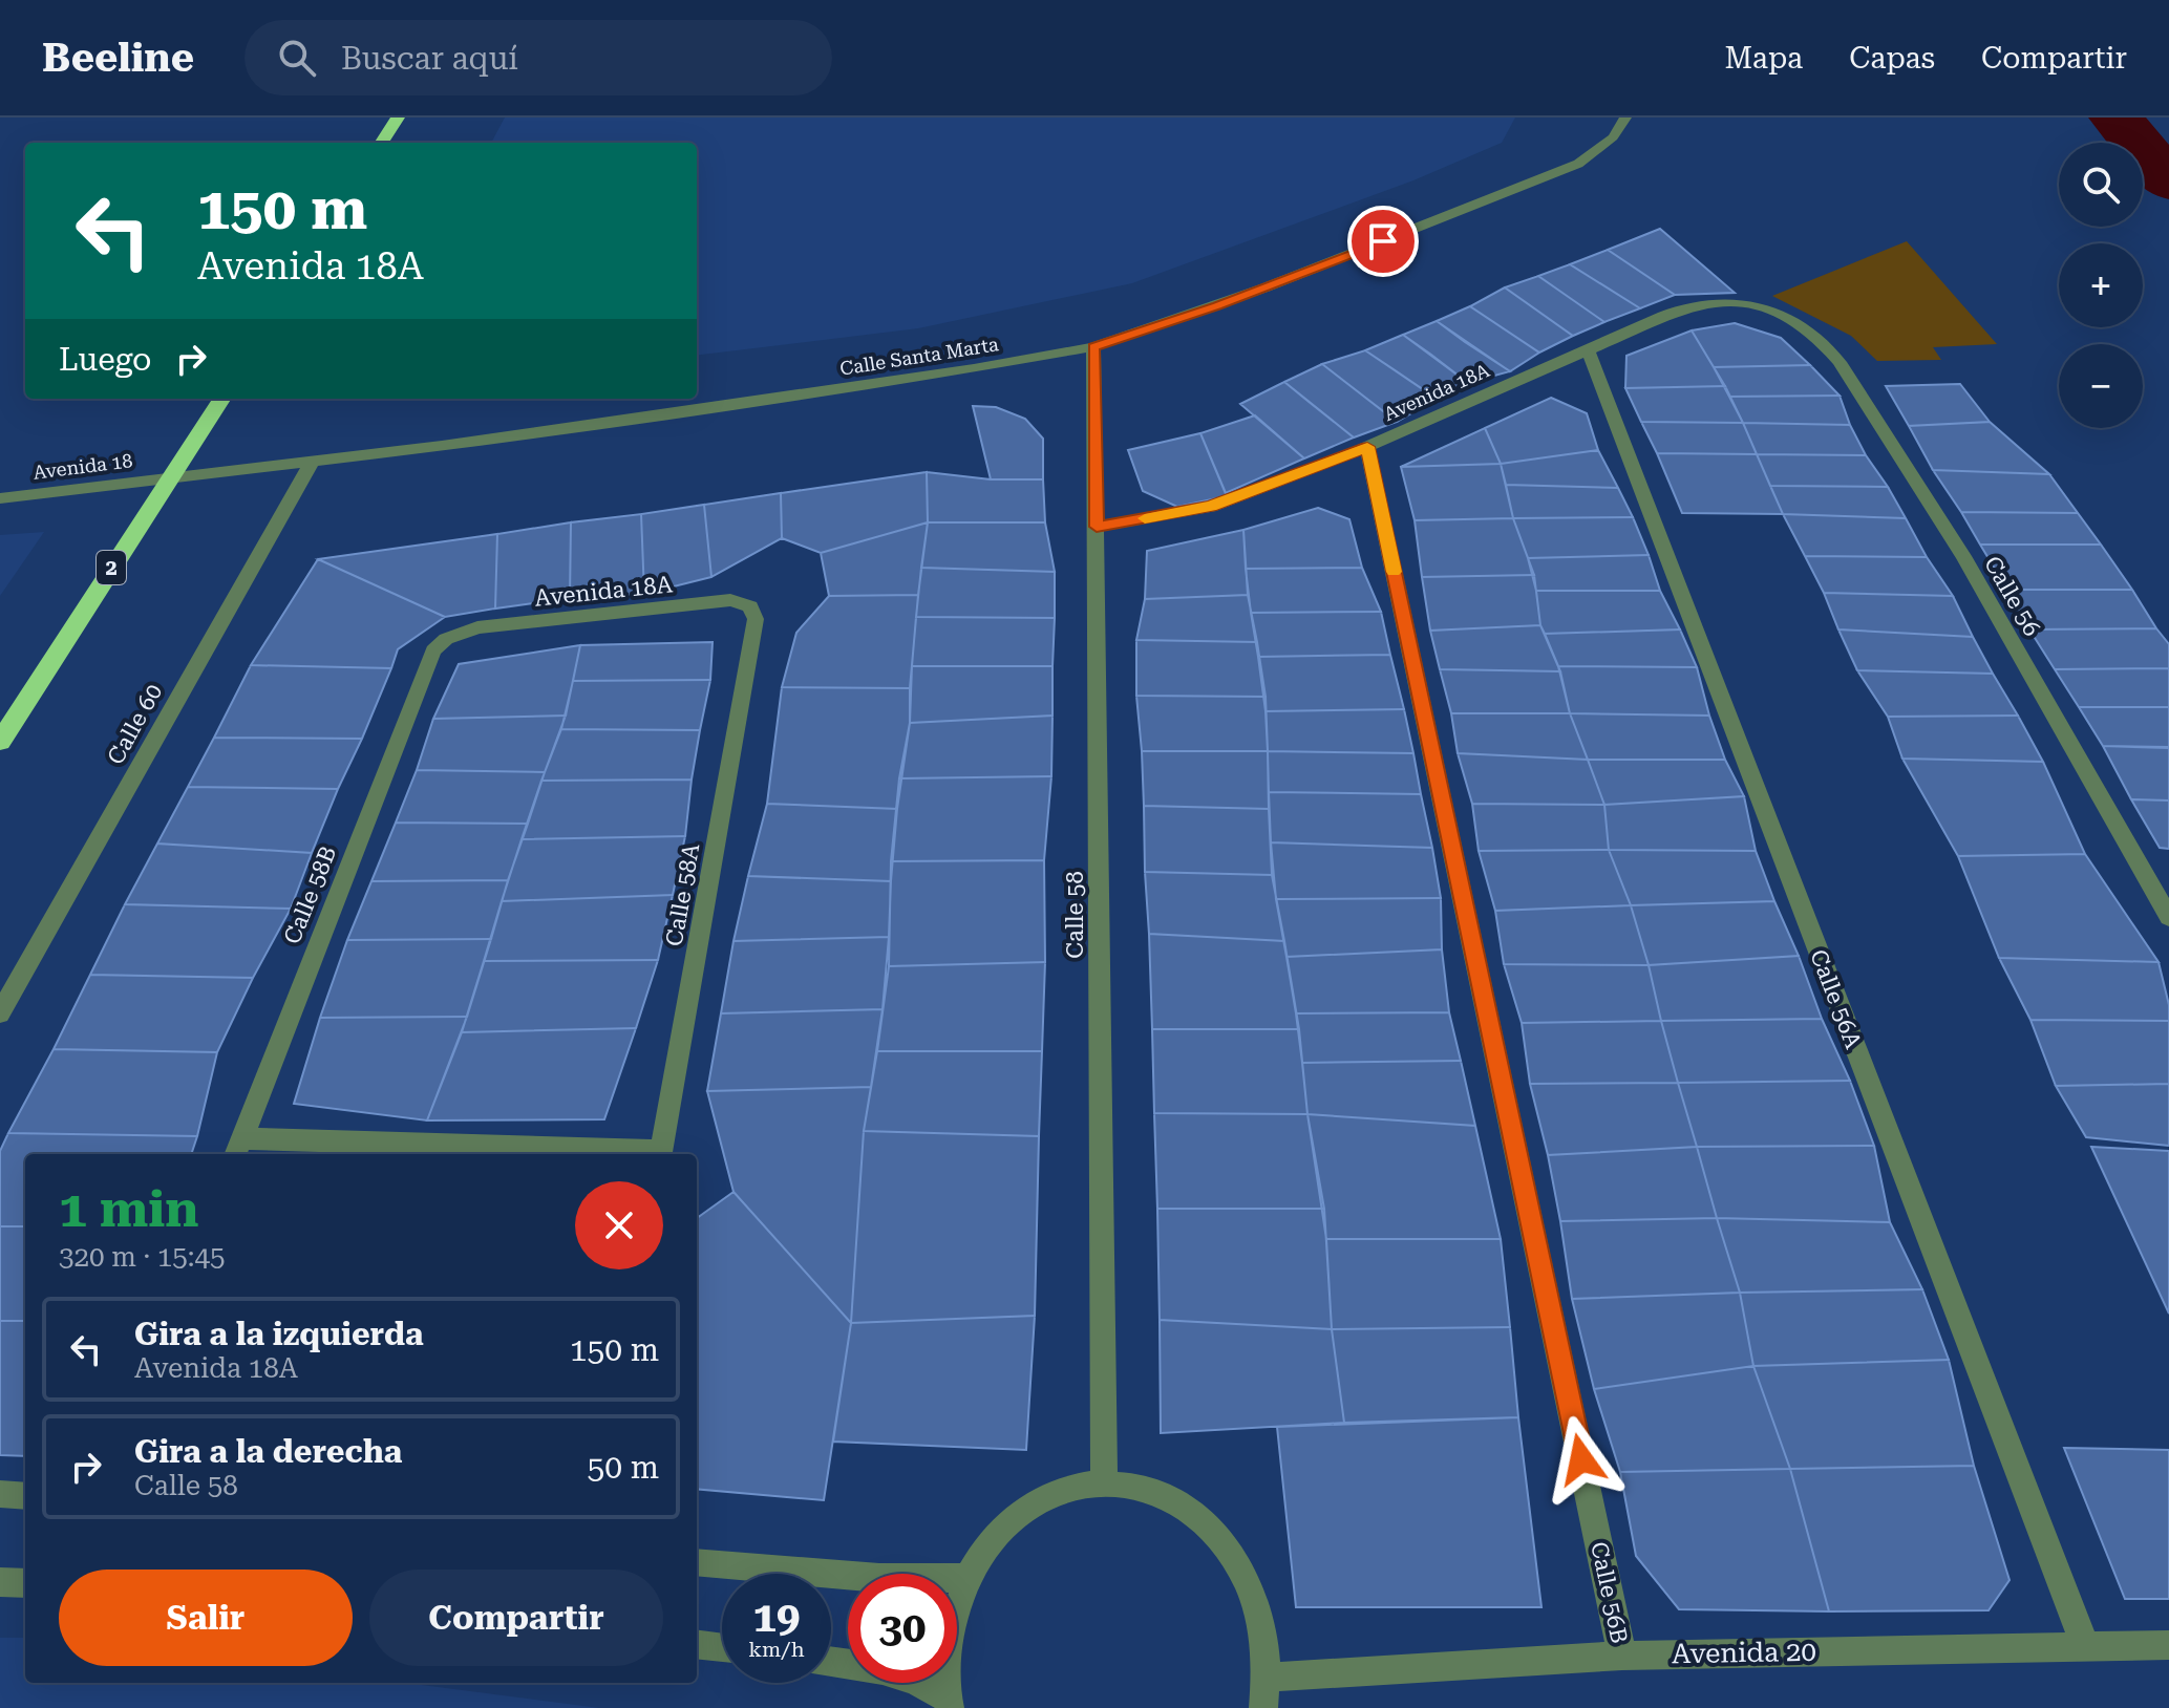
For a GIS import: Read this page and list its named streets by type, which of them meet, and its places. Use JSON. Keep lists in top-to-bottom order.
{
  "streets": {
    "highway": ["2"],
    "street": [
      "Calle Santa Marta",
      "Avenida 18A",
      "Avenida 18",
      "Calle 56",
      "Calle 60",
      "Calle 58B",
      "Calle 58A",
      "Calle 58",
      "Calle 56A",
      "Calle 56B",
      "Avenida 20"
    ]
  },
  "crossings": [
    ["Calle Santa Marta", "Avenida 18"],
    ["Calle Santa Marta", "2"],
    ["Calle Santa Marta", "Calle 60"],
    ["Calle Santa Marta", "Calle 58"],
    ["Avenida 18A", "Calle 56"],
    ["Avenida 18A", "Calle 58B"],
    ["Avenida 18A", "Calle 58A"],
    ["Avenida 18A", "Calle 58"],
    ["Avenida 18A", "Calle 56A"],
    ["Avenida 18A", "Calle 56B"],
    ["Avenida 18", "2"],
    ["Calle 56A", "Avenida 20"],
    ["Calle 56B", "Avenida 20"]
  ],
  "page": {
    "header": "Beeline",
    "search": "Buscar aquí",
    "nav": ["Mapa", "Capas", "Compartir"],
    "map_buttons": ["+", "−"],
    "turn": ["150 m", "Avenida 18A"],
    "then": "Luego",
    "heading": ["1 min", "320 m · 15:45"],
    "list": [
      {
        "name": "Gira a la izquierda",
        "note": "Avenida 18A",
        "value": "150 m"
      },
      {
        "name": "Gira a la derecha",
        "note": "Calle 58",
        "value": "50 m"
      }
    ],
    "buttons": ["Salir", "Compartir"],
    "speed": "19 km/h",
    "limit": "30"
  }
}
